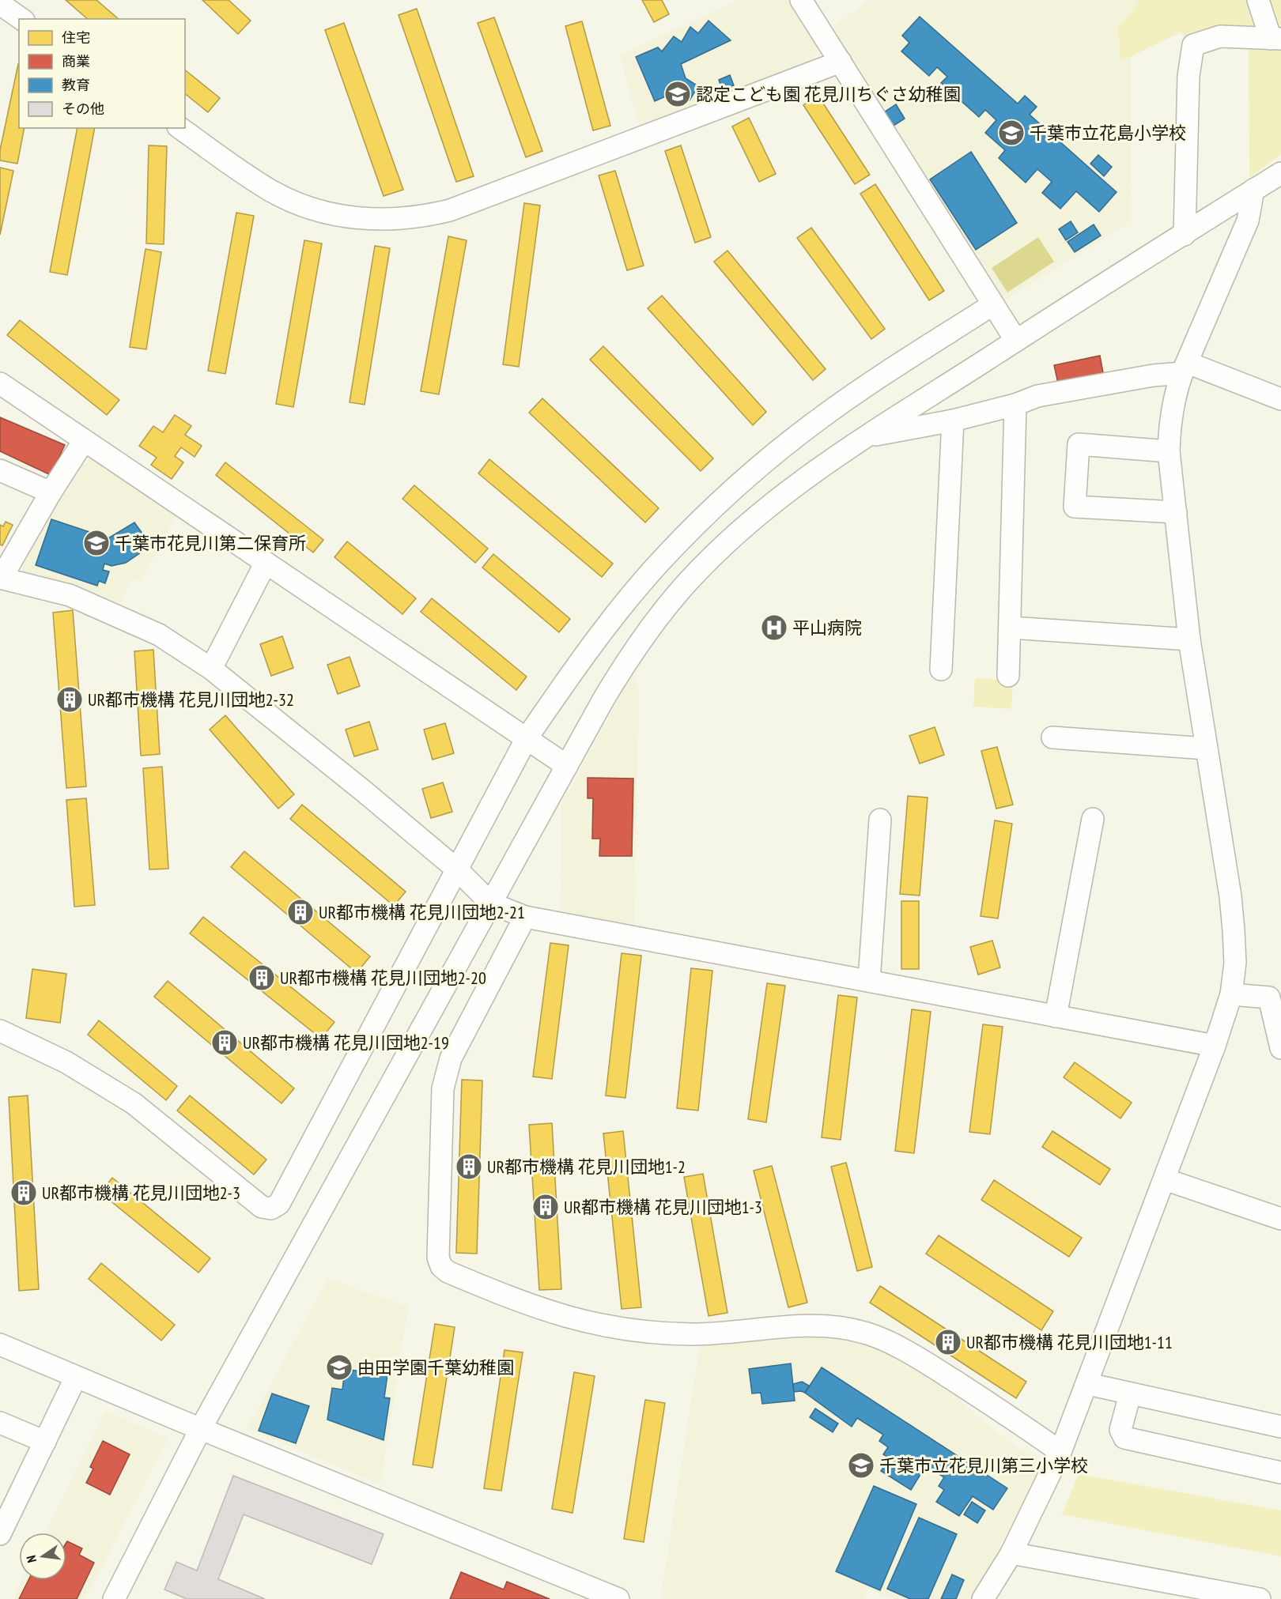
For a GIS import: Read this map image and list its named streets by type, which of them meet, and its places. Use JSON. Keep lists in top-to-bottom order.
{
  "places": {
    "school or university": [
      "認定こども園 花見川ちぐさ幼稚園",
      "千葉市立花島小学校",
      "千葉市花見川第二保育所",
      "由田学園千葉幼稚園",
      "千葉市立花見川第三小学校"
    ],
    "hospital": ["平山病院"],
    "building": [
      "UR都市機構 花見川団地2-32",
      "UR都市機構 花見川団地2-21",
      "UR都市機構 花見川団地2-20",
      "UR都市機構 花見川団地2-19",
      "UR都市機構 花見川団地1-2",
      "UR都市機構 花見川団地2-3",
      "UR都市機構 花見川団地1-3",
      "UR都市機構 花見川団地1-11"
    ]
  },
  "legend": [
    "住宅",
    "商業",
    "教育",
    "その他"
  ],
  "north": "left"
}
